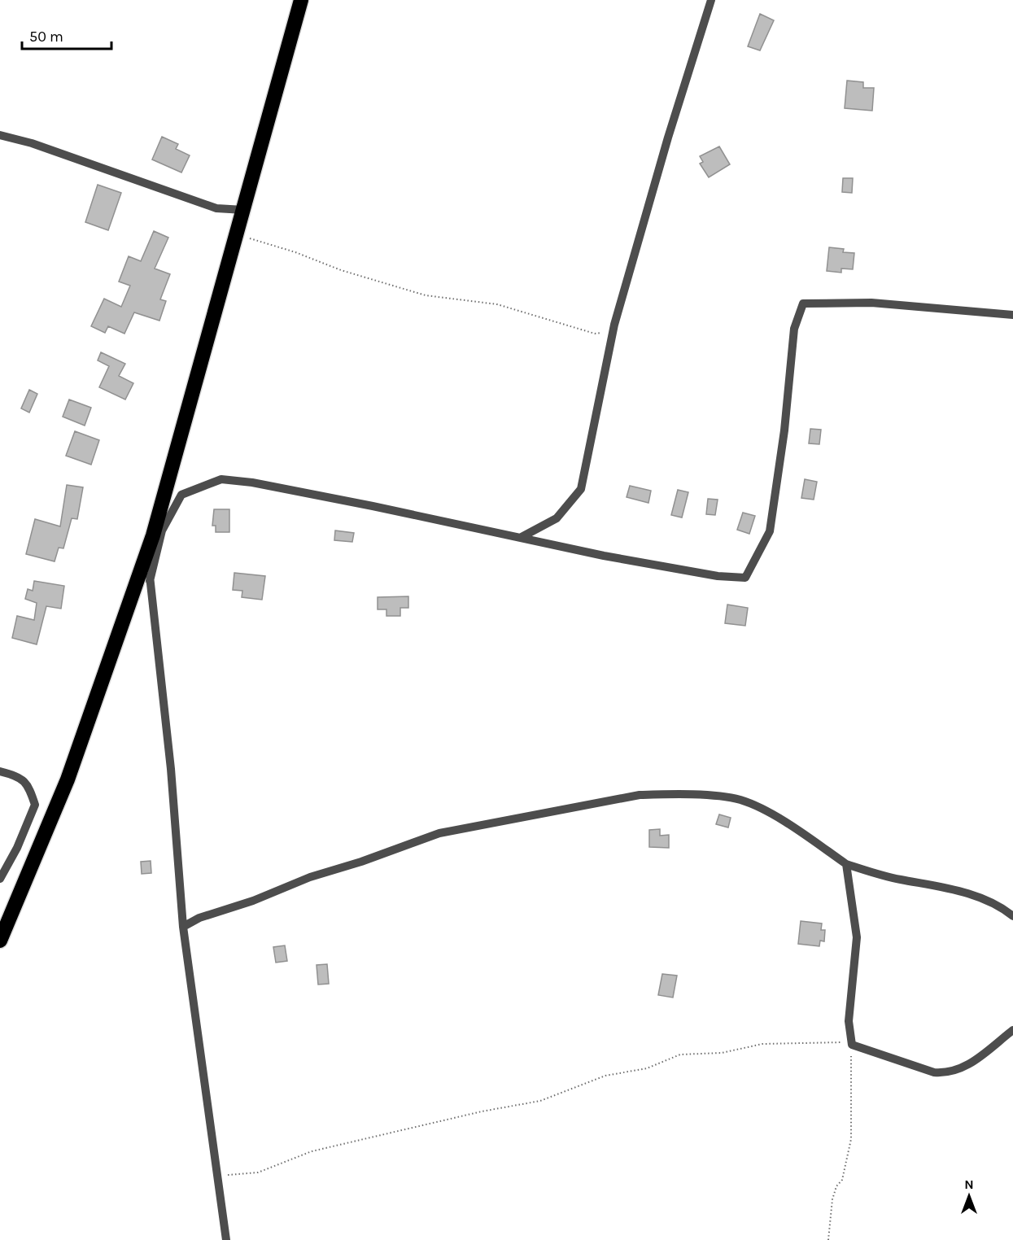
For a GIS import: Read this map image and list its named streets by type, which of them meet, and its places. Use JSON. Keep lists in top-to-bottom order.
{
  "scale_bar": "50 m",
  "north": "top"
}
